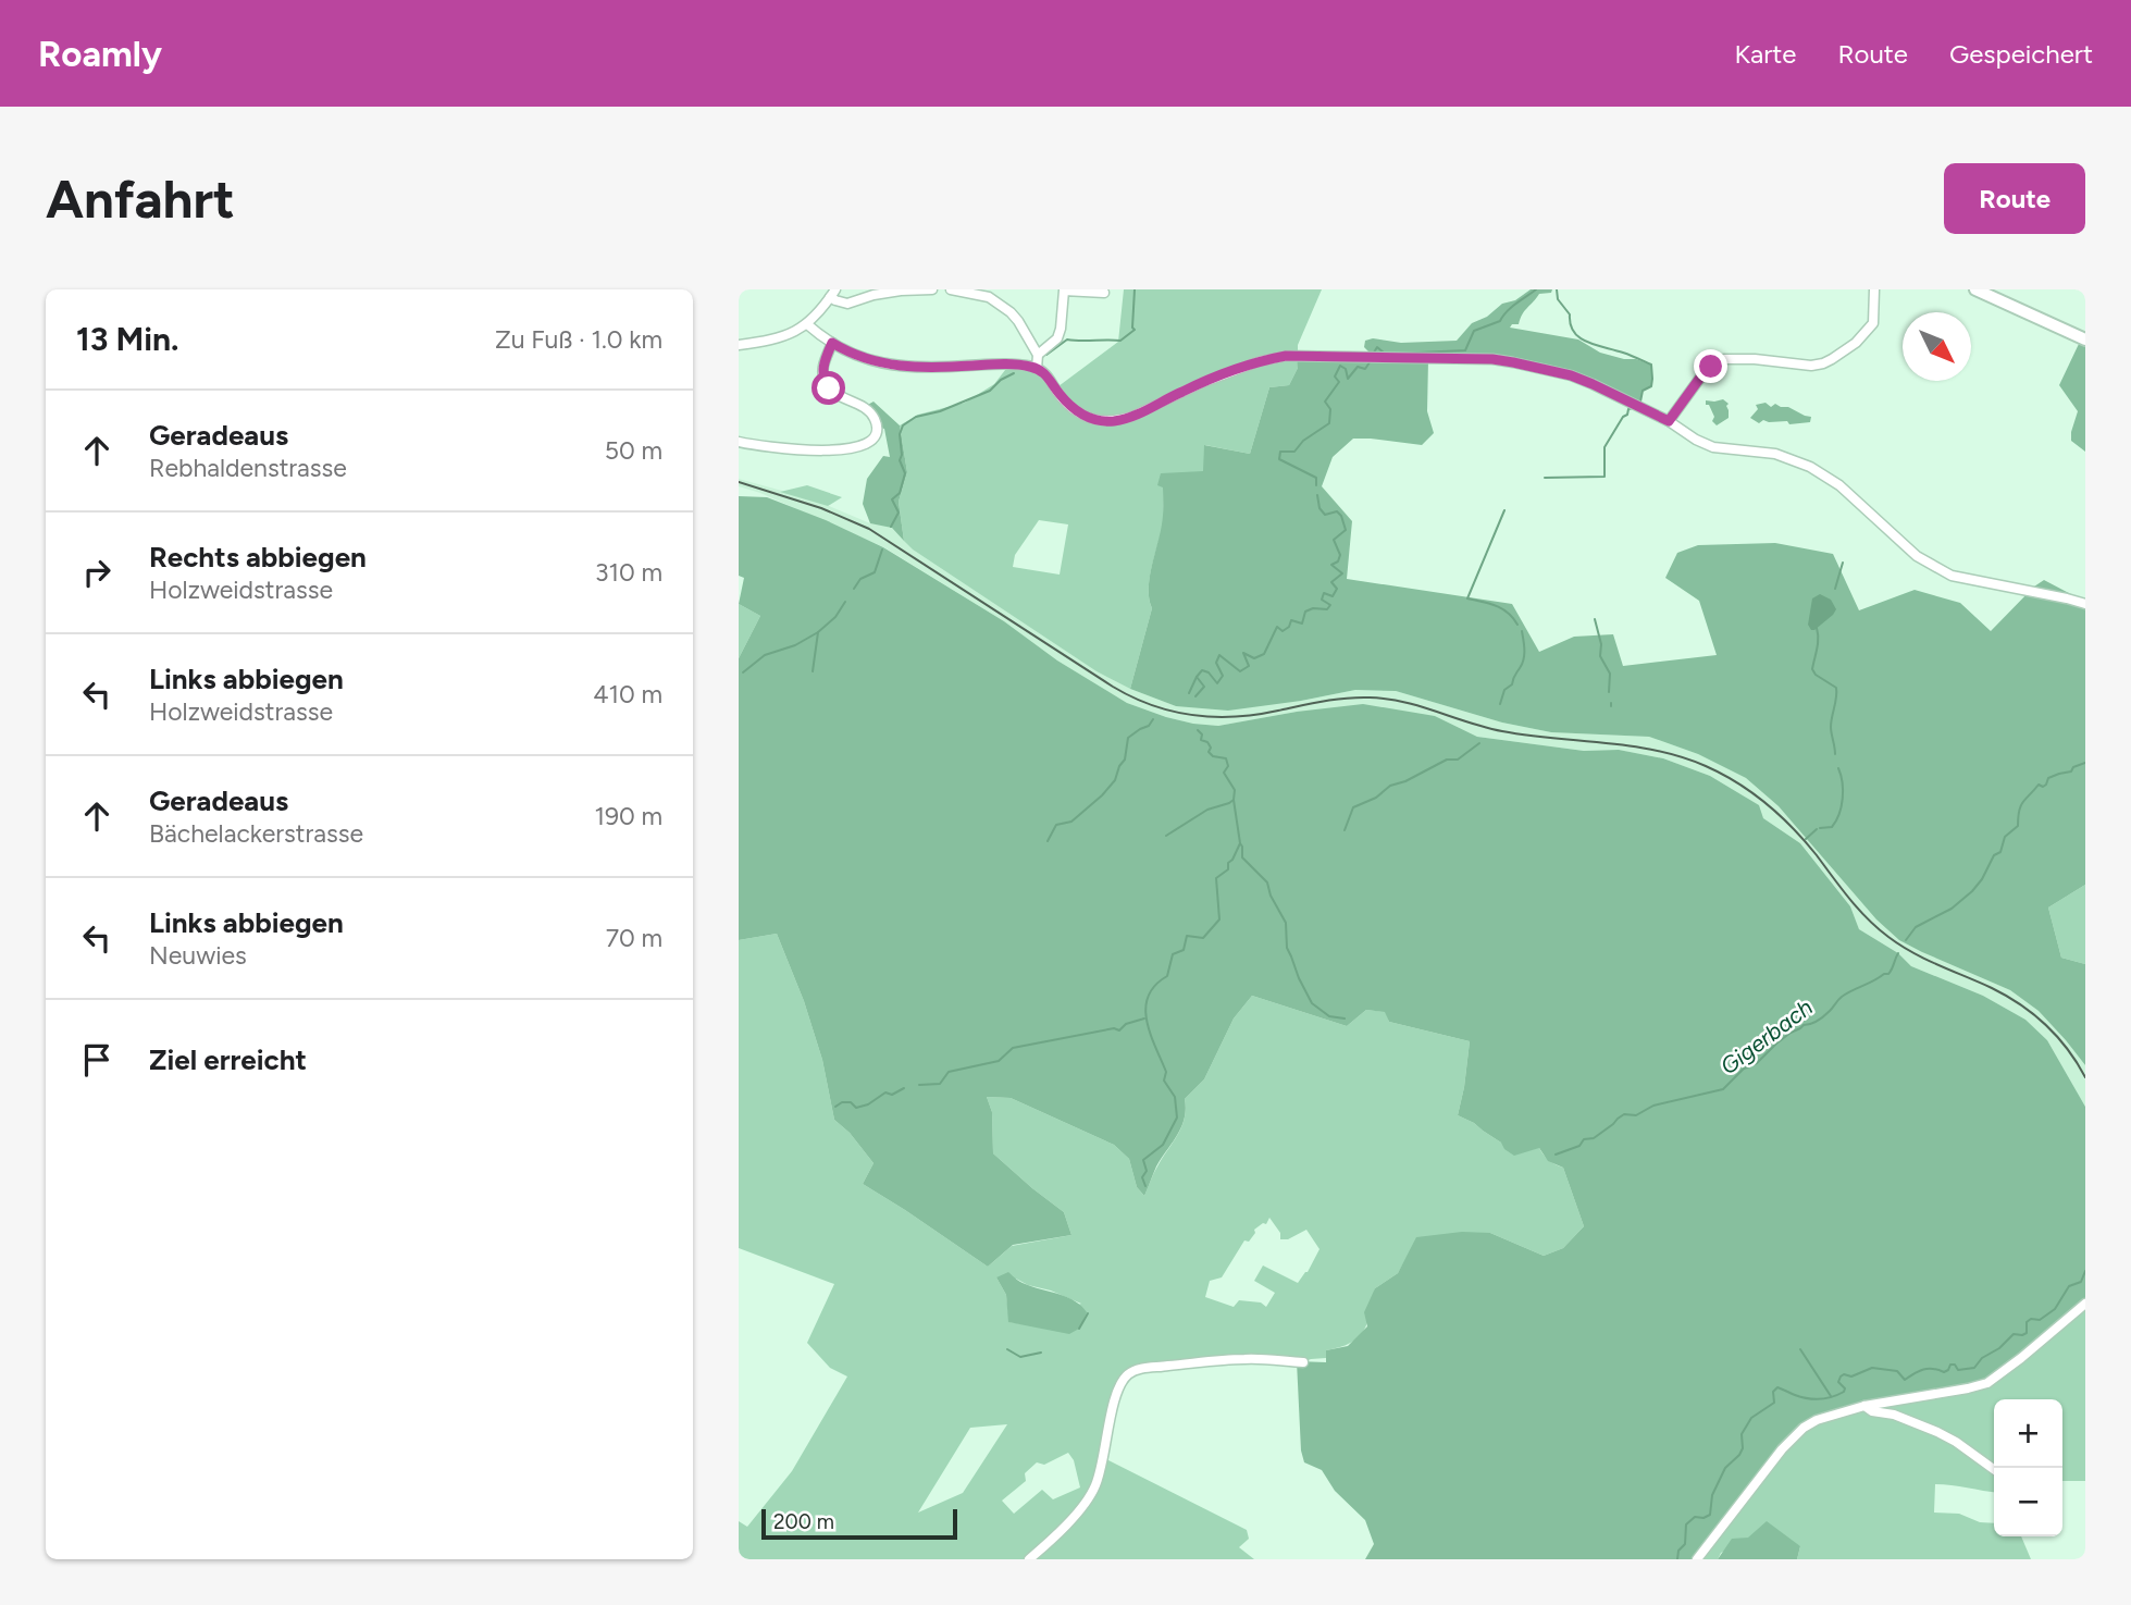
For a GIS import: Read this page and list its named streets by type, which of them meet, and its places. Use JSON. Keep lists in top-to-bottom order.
{
  "water": ["Gigerbach"],
  "scale_bar": "200 m",
  "north": "bottom right",
  "page": {
    "header": "Roamly",
    "nav": ["Karte", "Route", "Gespeichert"],
    "buttons": "Route",
    "title": "Anfahrt",
    "heading": ["13 Min.", "Zu Fuß · 1.0 km"],
    "list": [
      ["Geradeaus", "Rebhaldenstrasse", "50 m"],
      ["Rechts abbiegen", "Holzweidstrasse", "310 m"],
      ["Links abbiegen", "Holzweidstrasse", "410 m"],
      ["Geradeaus", "Bächelackerstrasse", "190 m"],
      ["Links abbiegen", "Neuwies", "70 m"],
      "Ziel erreicht"
    ],
    "map_buttons": ["+", "−"],
    "scale": "200 m"
  }
}
